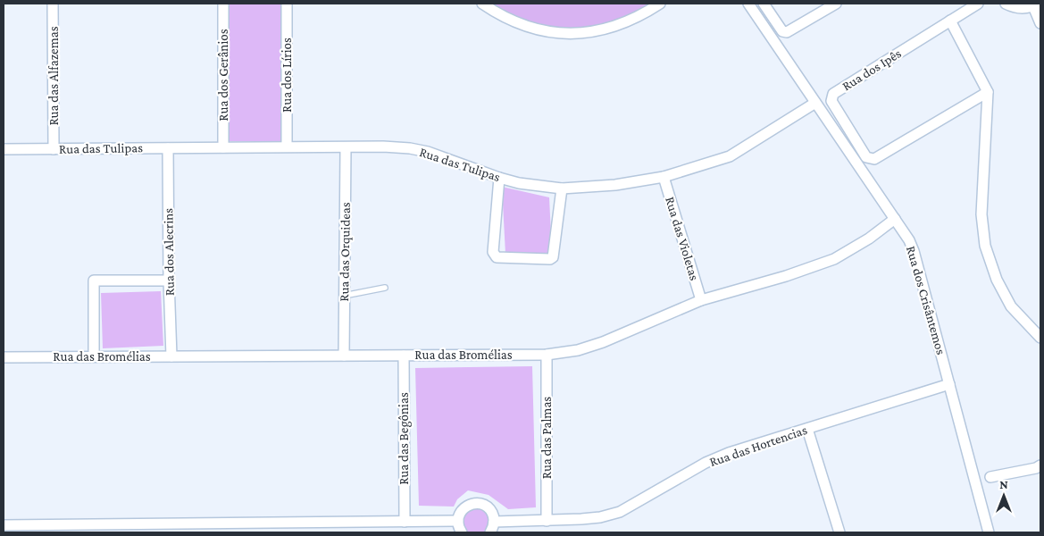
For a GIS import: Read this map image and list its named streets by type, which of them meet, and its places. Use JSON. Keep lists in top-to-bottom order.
{
  "streets": {
    "street": [
      "Rua dos Ipês",
      "Rua dos Gerânios",
      "Rua dos Lírios",
      "Rua das Alfazemas",
      "Rua das Tulipas",
      "Rua das Violetas",
      "Rua dos Alecrins",
      "Rua das Orquideas",
      "Rua dos Crisântemos",
      "Rua das Bromélias",
      "Rua das Palmas",
      "Rua das Begônias",
      "Rua das Hortencias"
    ]
  },
  "crossings": [
    ["Rua dos Gerânios", "Rua das Tulipas"],
    ["Rua dos Lírios", "Rua das Tulipas"],
    ["Rua das Alfazemas", "Rua das Tulipas"],
    ["Rua das Tulipas", "Rua das Violetas"],
    ["Rua das Tulipas", "Rua dos Alecrins"],
    ["Rua das Tulipas", "Rua das Orquideas"],
    ["Rua das Tulipas", "Rua dos Crisântemos"],
    ["Rua das Violetas", "Rua das Bromélias"],
    ["Rua dos Alecrins", "Rua das Bromélias"],
    ["Rua das Orquideas", "Rua das Bromélias"],
    ["Rua dos Crisântemos", "Rua das Bromélias"],
    ["Rua dos Crisântemos", "Rua das Hortencias"],
    ["Rua das Bromélias", "Rua das Palmas"],
    ["Rua das Bromélias", "Rua das Begônias"],
    ["Rua das Palmas", "Rua das Hortencias"]
  ],
  "north": "top"
}
